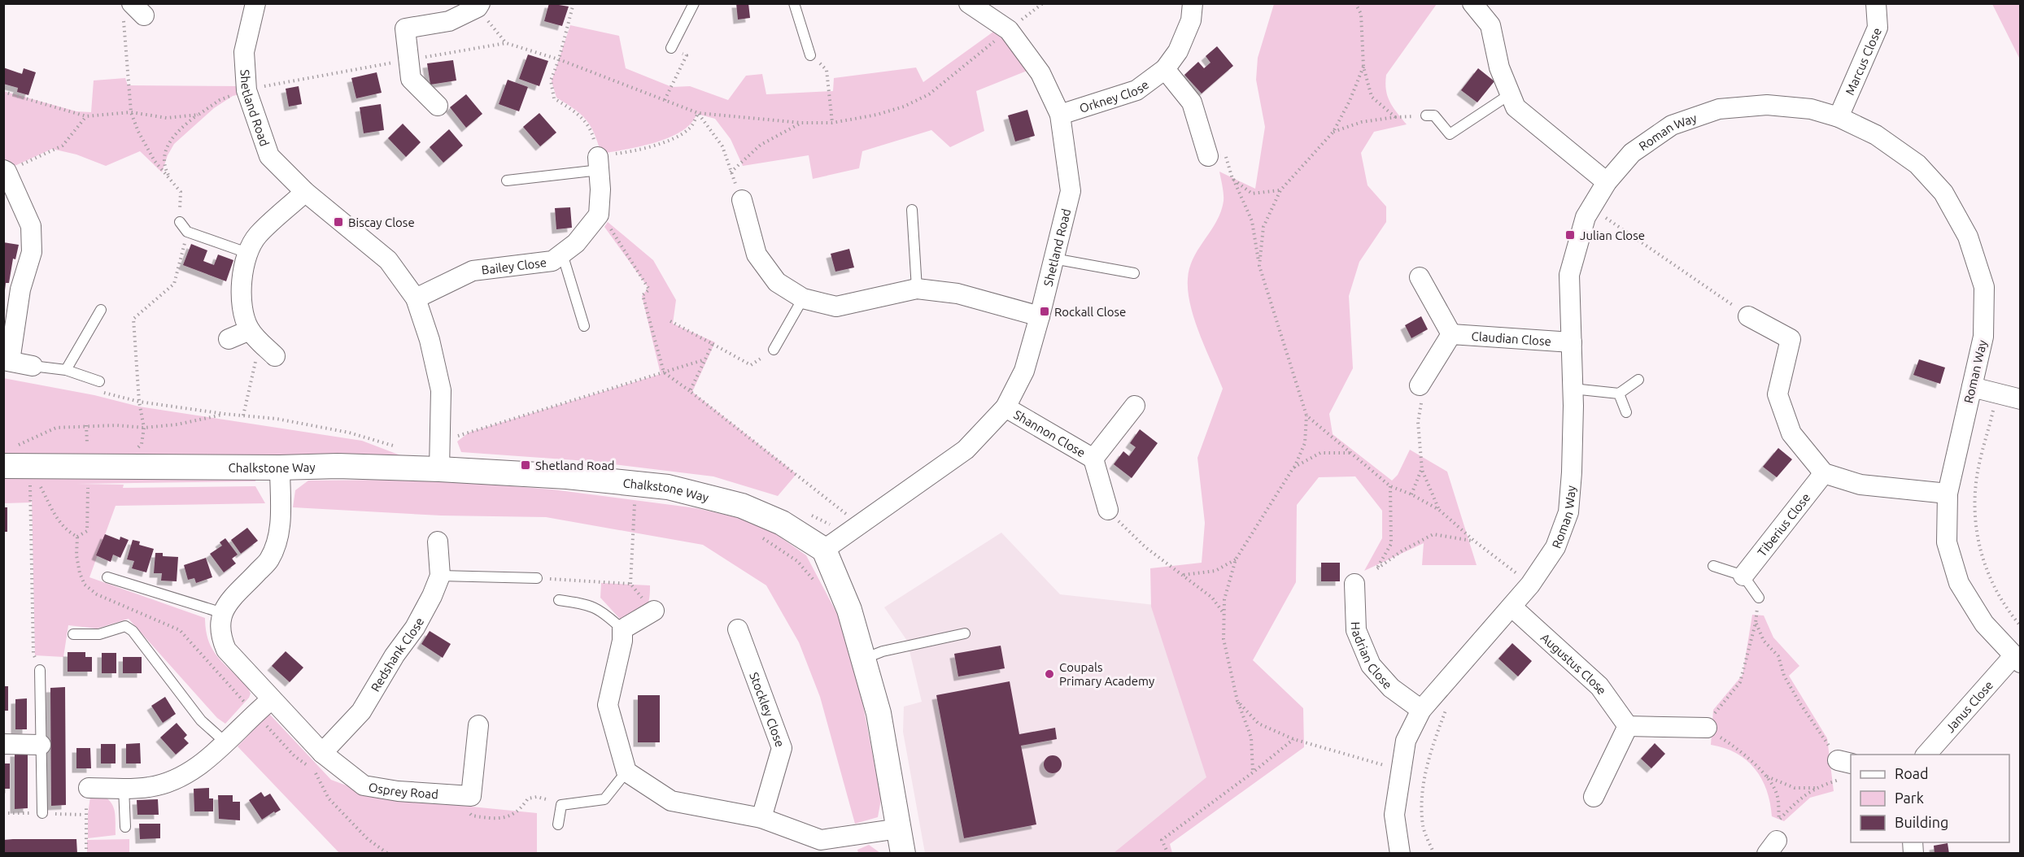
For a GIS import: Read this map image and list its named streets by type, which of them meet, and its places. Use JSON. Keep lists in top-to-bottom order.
{
  "streets": {
    "street": [
      "Marcus Close",
      "Orkney Close",
      "Shetland Road",
      "Roman Way",
      "Bailey Close",
      "Claudian Close",
      "Shannon Close",
      "Chalkstone Way",
      "Tiberius Close",
      "Hadrian Close",
      "Redshank Close",
      "Augustus Close",
      "Janus Close",
      "Stockley Close",
      "Osprey Road"
    ]
  },
  "crossings": [
    ["Marcus Close", "Roman Way"],
    ["Orkney Close", "Shetland Road"],
    ["Shetland Road", "Bailey Close"],
    ["Shetland Road", "Shannon Close"],
    ["Shetland Road", "Chalkstone Way"],
    ["Roman Way", "Claudian Close"],
    ["Roman Way", "Hadrian Close"],
    ["Roman Way", "Augustus Close"],
    ["Roman Way", "Janus Close"],
    ["Chalkstone Way", "Osprey Road"],
    ["Redshank Close", "Osprey Road"]
  ],
  "places": {
    "transit": [
      "Biscay Close",
      "Julian Close",
      "Rockall Close",
      "Shetland Road"
    ],
    "other": ["Coupals Primary Academy"]
  },
  "legend": ["Road", "Park", "Building"]
}
